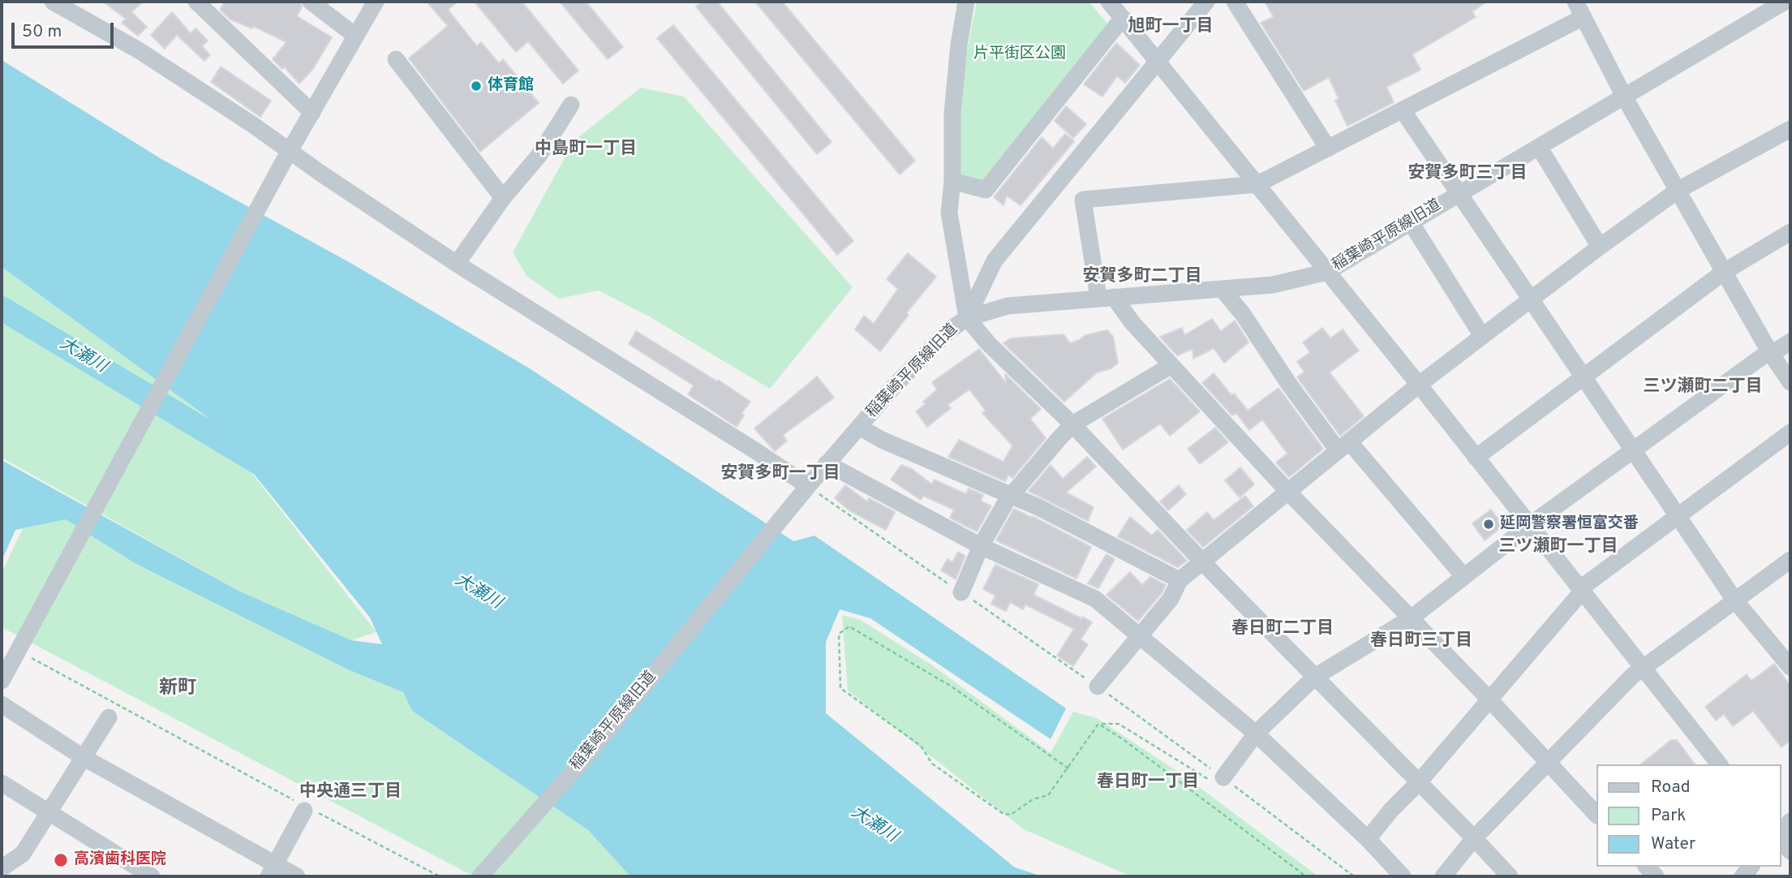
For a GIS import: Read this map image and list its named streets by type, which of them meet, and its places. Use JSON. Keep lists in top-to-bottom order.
{
  "streets": {
    "street": ["稲葉崎平原線旧道"]
  },
  "districts": [
    "旭町一丁目",
    "中島町一丁目",
    "安賀多町三丁目",
    "安賀多町二丁目",
    "三ツ瀬町二丁目",
    "安賀多町一丁目",
    "三ツ瀬町一丁目",
    "春日町二丁目",
    "春日町三丁目",
    "新町",
    "春日町一丁目",
    "中央通三丁目"
  ],
  "water": ["大瀬川"],
  "parks": ["片平街区公園"],
  "places": ["体育館", "延岡警察署恒富交番", "高濱歯科医院"],
  "legend": ["Road", "Park", "Water"],
  "scale_bar": "50 m"
}
